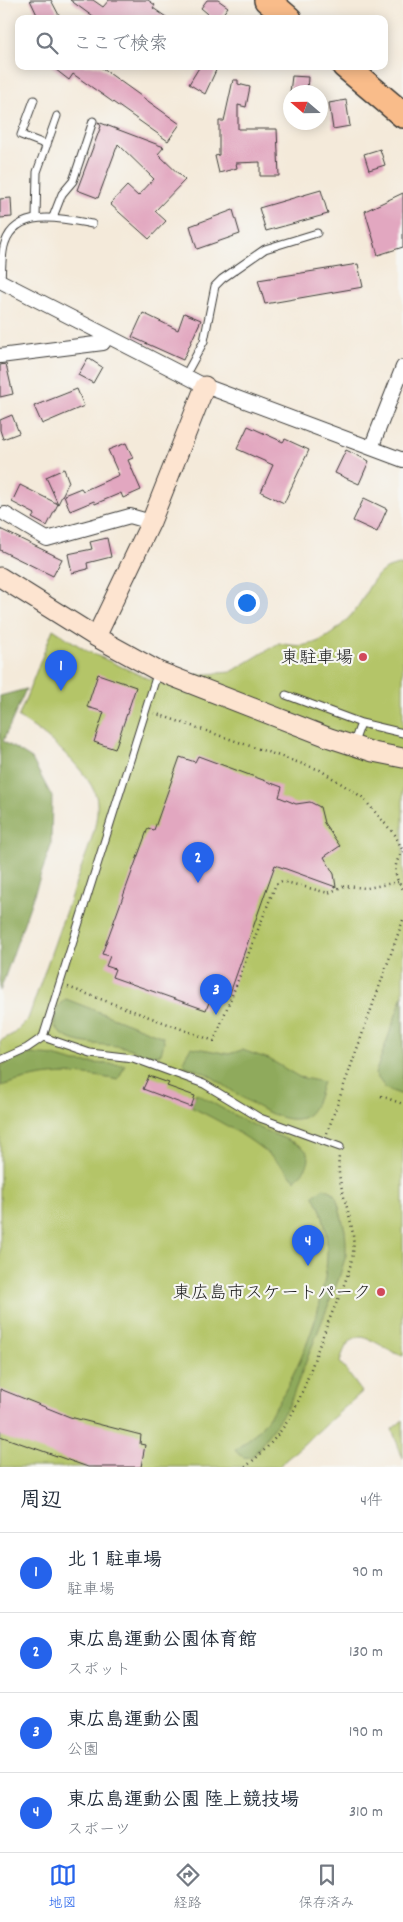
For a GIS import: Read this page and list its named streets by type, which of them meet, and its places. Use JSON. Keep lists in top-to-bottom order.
{
  "places": ["東駐車場", "東広島市スケートパーク"],
  "north": "left",
  "page": {
    "search": "ここで検索",
    "pins": [
      "1",
      "2",
      "3",
      "4"
    ],
    "heading": ["周辺", "4件"],
    "list": [
      {
        "mark": "1",
        "name": "北１駐車場",
        "note": "駐車場",
        "value": "90 m"
      },
      {
        "mark": "2",
        "name": "東広島運動公園体育館",
        "note": "スポット",
        "value": "130 m"
      },
      {
        "mark": "3",
        "name": "東広島運動公園",
        "note": "公園",
        "value": "190 m"
      },
      {
        "mark": "4",
        "name": "東広島運動公園 陸上競技場",
        "note": "スポーツ",
        "value": "310 m"
      }
    ],
    "nav": ["地図", "経路", "保存済み"]
  }
}
